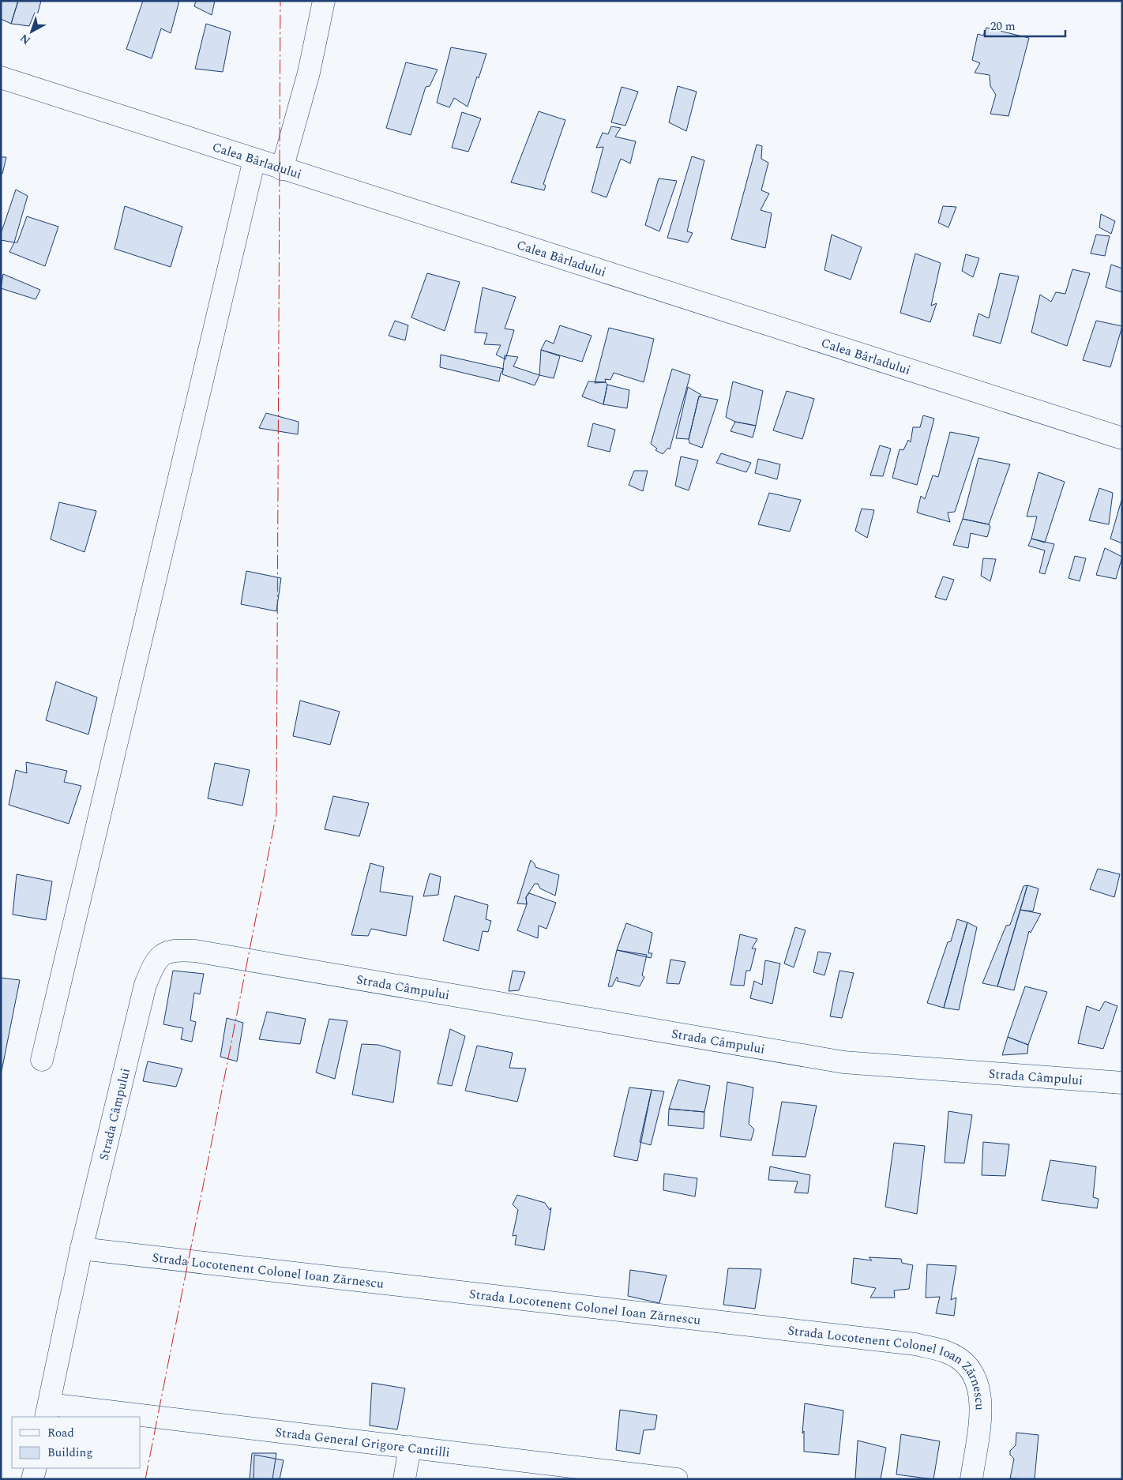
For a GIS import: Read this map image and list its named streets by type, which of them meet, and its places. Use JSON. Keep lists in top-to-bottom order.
{
  "streets": {
    "street": [
      "Calea Bârladului",
      "Strada Câmpului",
      "Strada Locotenent Colonel Ioan Zărnescu",
      "Strada General Grigore Cantilli"
    ]
  },
  "crossings": [
    ["Strada Câmpului", "Strada Locotenent Colonel Ioan Zărnescu"],
    ["Strada Câmpului", "Strada General Grigore Cantilli"]
  ],
  "legend": ["Road", "Building"],
  "scale_bar": "20 m",
  "north": "bottom left"
}
